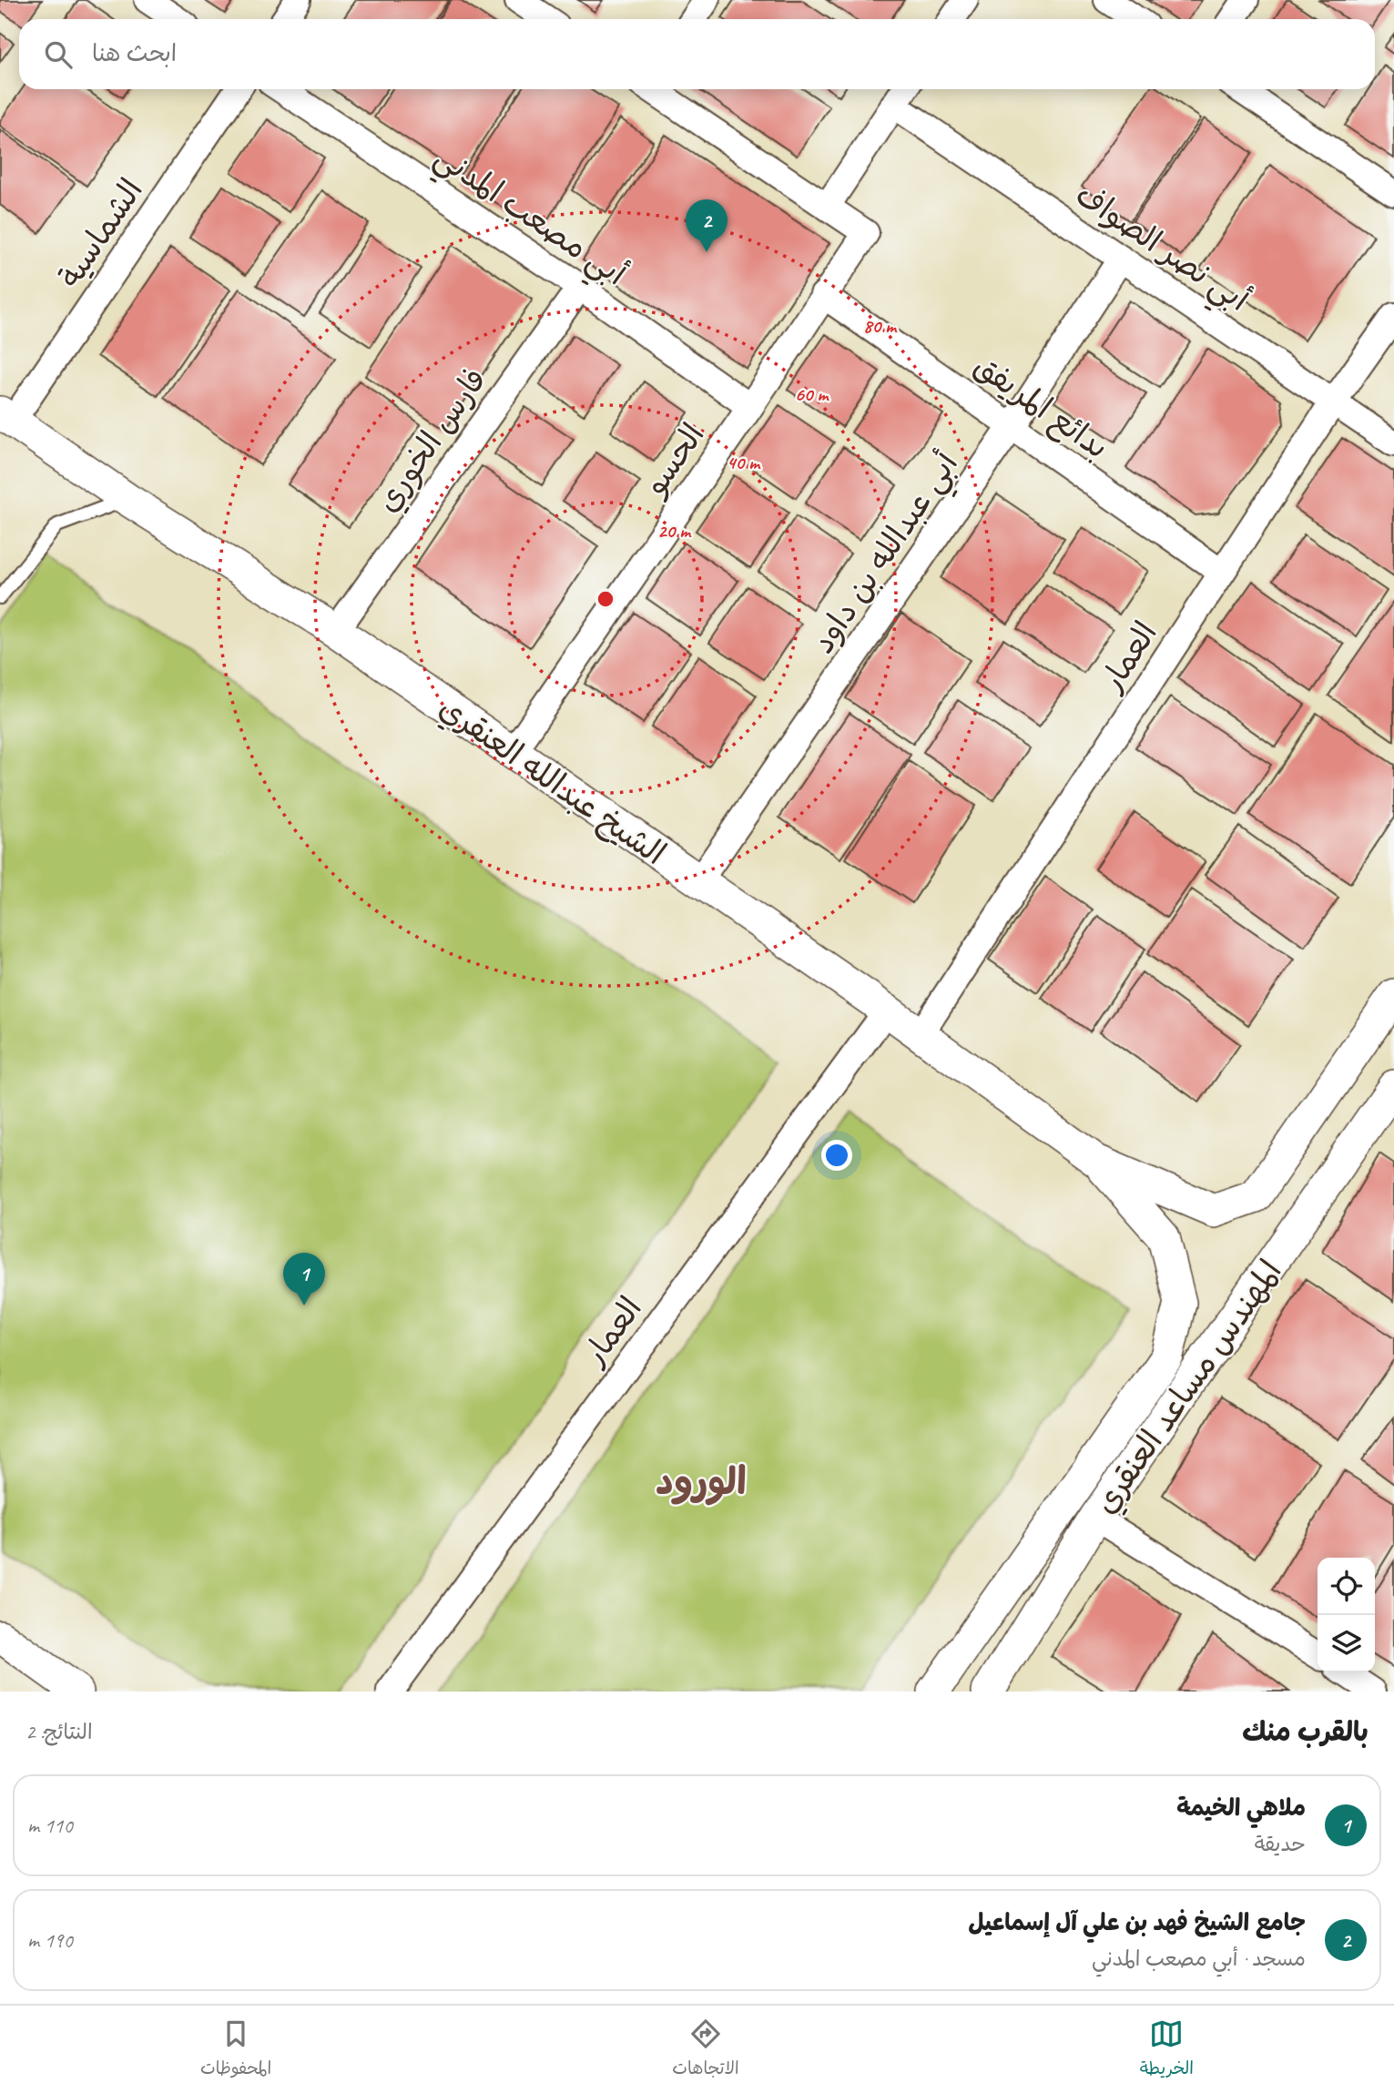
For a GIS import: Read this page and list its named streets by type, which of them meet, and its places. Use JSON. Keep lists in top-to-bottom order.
{
  "streets": {
    "street": [
      "أبي مصعب المدني",
      "الشماسية",
      "أبي نصر الصواف",
      "بدائع المريفق",
      "فارس الخوري",
      "الحسو",
      "أبي عبدالله بن داود",
      "العمار",
      "الشيخ عبدالله العنقري",
      "المهندس مساعد العنقري"
    ]
  },
  "crossings": [
    ["أبي مصعب المدني", "فارس الخوري"],
    ["أبي مصعب المدني", "الحسو"],
    ["الشماسية", "الشيخ عبدالله العنقري"],
    ["أبي نصر الصواف", "أبي عبدالله بن داود"],
    ["أبي نصر الصواف", "العمار"],
    ["بدائع المريفق", "الحسو"],
    ["بدائع المريفق", "أبي عبدالله بن داود"],
    ["بدائع المريفق", "العمار"],
    ["فارس الخوري", "الشيخ عبدالله العنقري"],
    ["الحسو", "الشيخ عبدالله العنقري"],
    ["أبي عبدالله بن داود", "الشيخ عبدالله العنقري"],
    ["العمار", "الشيخ عبدالله العنقري"]
  ],
  "districts": ["الورود"],
  "page": {
    "search": "ابحث هنا",
    "pins": ["2", "1"],
    "heading": ["بالقرب منك", "النتائج: 2"],
    "list": [
      {
        "mark": "1",
        "name": "ملاهي الخيمة",
        "note": "حديقة",
        "value": "110 m"
      },
      {
        "mark": "2",
        "name": "جامع الشيخ فهد بن علي آل إسماعيل",
        "note": "مسجد · أبي مصعب المدني",
        "value": "190 m"
      }
    ],
    "nav": ["الخريطة", "الاتجاهات", "المحفوظات"]
  },
  "rings": [
    "80 m",
    "60 m",
    "40 m",
    "20 m"
  ]
}
